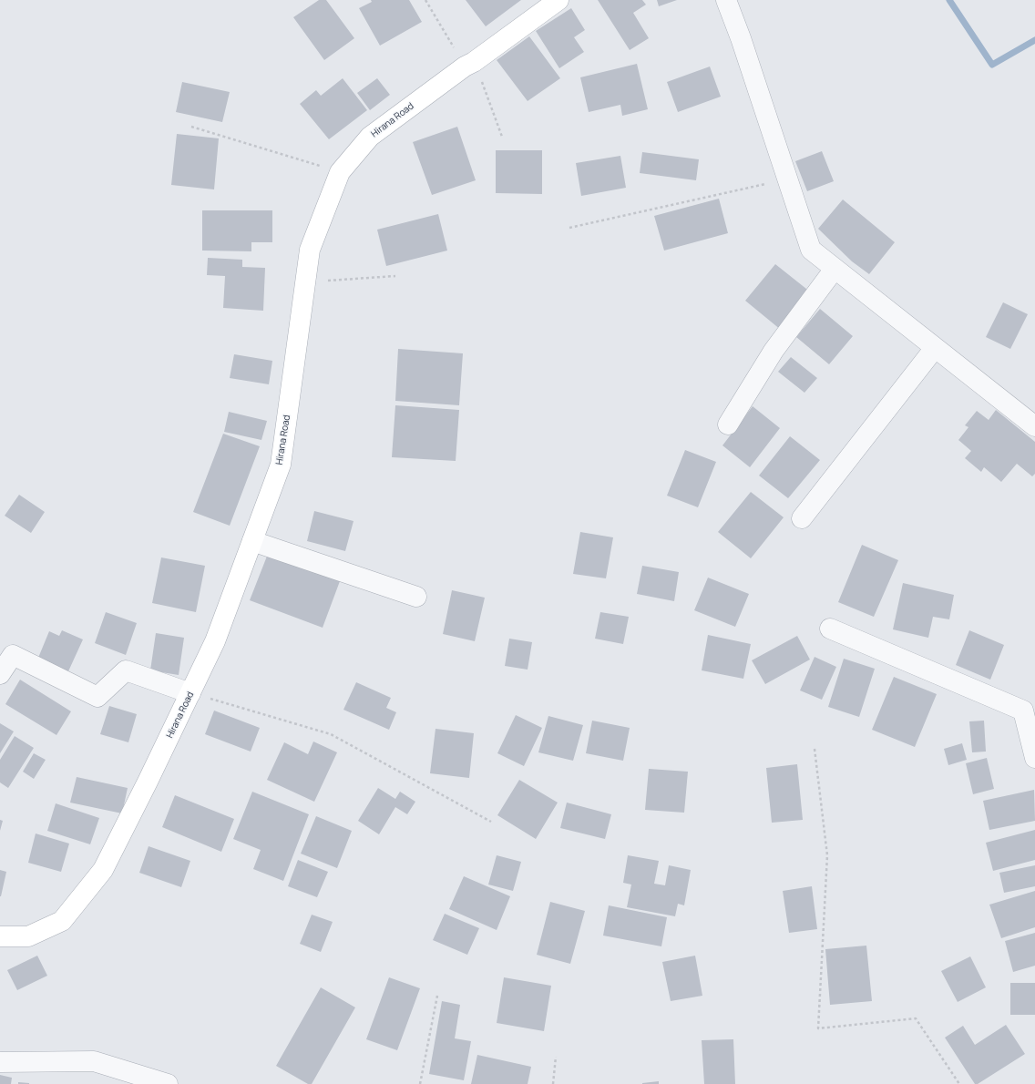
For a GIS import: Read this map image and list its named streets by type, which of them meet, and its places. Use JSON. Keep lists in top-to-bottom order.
{
  "streets": {
    "street": ["Hirana Road"]
  }
}
